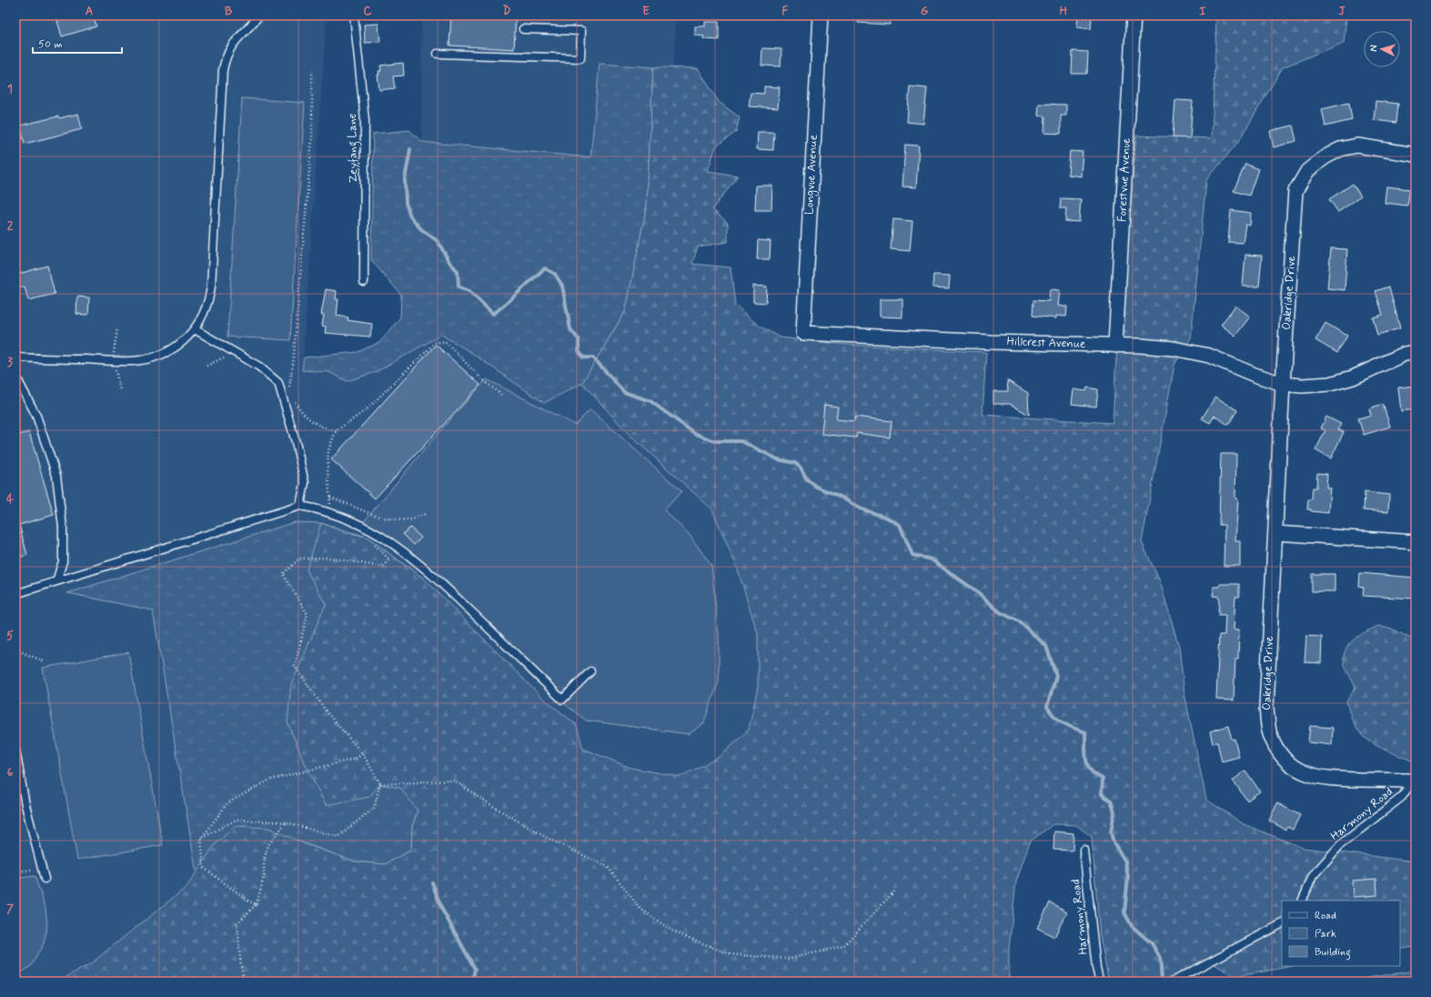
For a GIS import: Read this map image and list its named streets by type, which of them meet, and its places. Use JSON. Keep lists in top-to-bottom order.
{
  "streets": {
    "street": [
      "Longvue Avenue",
      "Forestvue Avenue",
      "Oakridge Drive",
      "Hillcrest Avenue"
    ],
    "lane": ["Zeyfang Lane", "Harmony Road"]
  },
  "crossings": [
    ["Longvue Avenue", "Hillcrest Avenue"],
    ["Forestvue Avenue", "Hillcrest Avenue"],
    ["Oakridge Drive", "Hillcrest Avenue"],
    ["Oakridge Drive", "Harmony Road"]
  ],
  "legend": ["Road", "Park", "Building"],
  "scale_bar": "50 m",
  "north": "left",
  "grid": {
    "columns": [
      "A",
      "B",
      "C",
      "D",
      "E",
      "F",
      "G",
      "H",
      "I",
      "J"
    ],
    "rows": [
      "1",
      "2",
      "3",
      "4",
      "5",
      "6",
      "7"
    ]
  }
}
